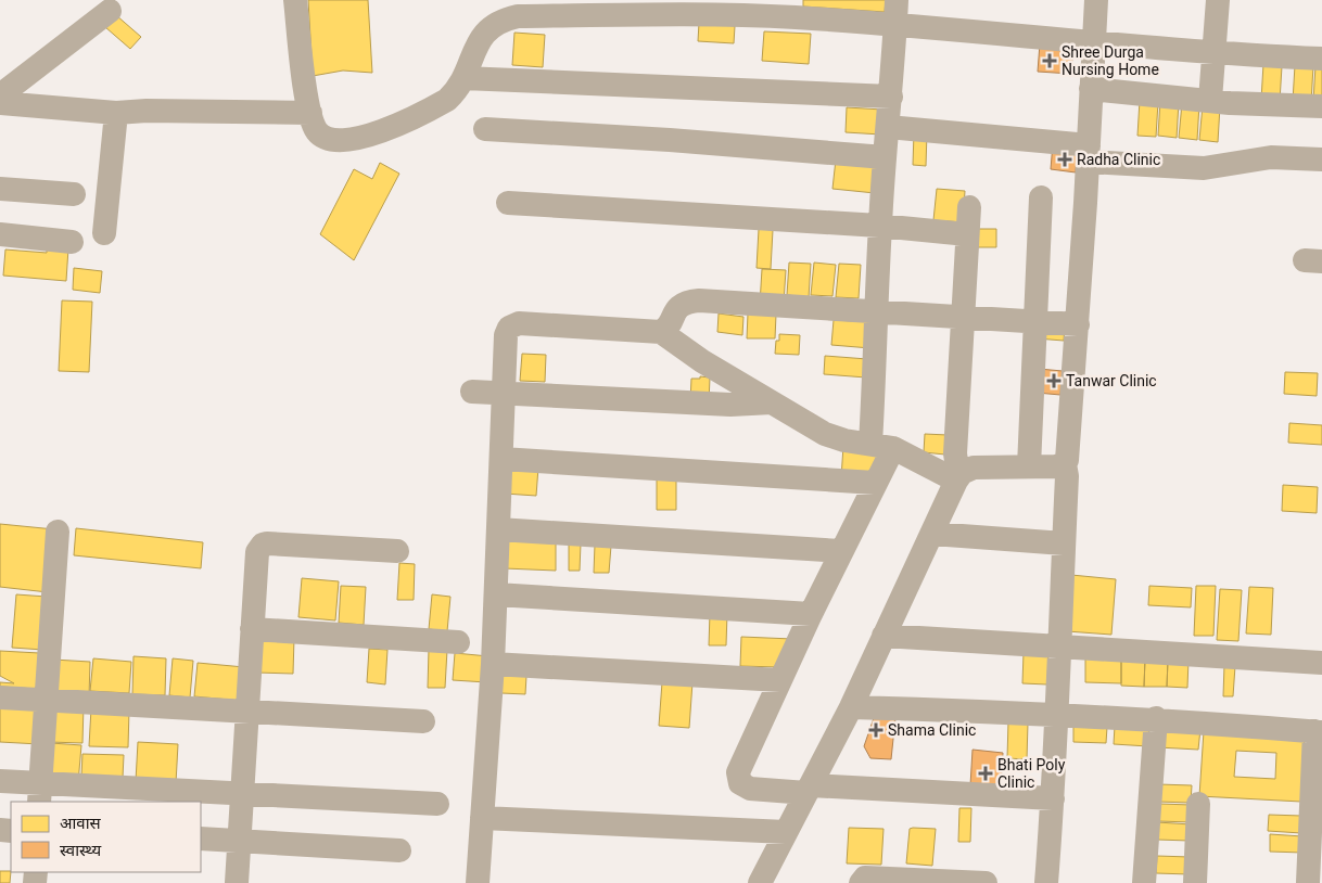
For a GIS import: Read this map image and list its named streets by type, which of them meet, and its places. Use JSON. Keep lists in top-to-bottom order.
{
  "places": {
    "health": [
      "Shree Durga Nursing Home",
      "Radha Clinic",
      "Tanwar Clinic",
      "Shama Clinic",
      "Bhati Poly Clinic"
    ]
  },
  "legend": ["आवास", "स्वास्थ्य"]
}
